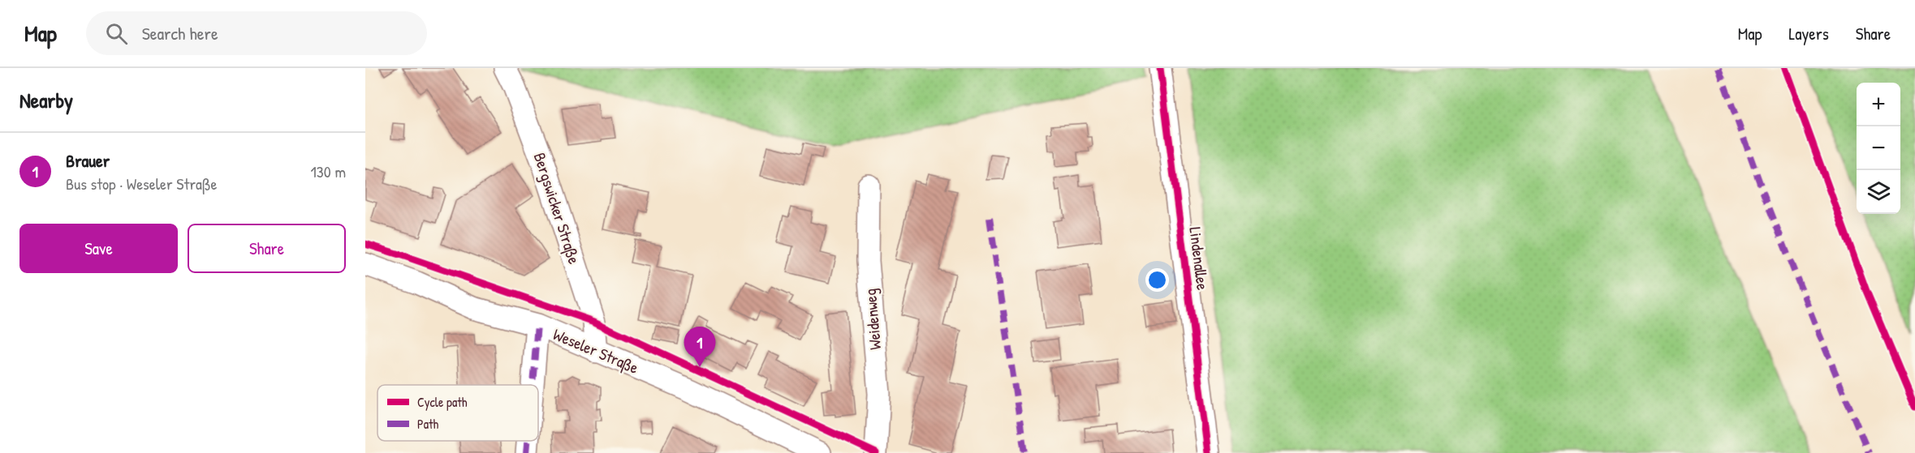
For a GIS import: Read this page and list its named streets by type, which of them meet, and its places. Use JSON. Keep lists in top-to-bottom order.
{
  "streets": {
    "street": [
      "Bergswicker Straße",
      "Lindenallee",
      "Weidenweg",
      "Weseler Straße"
    ]
  },
  "crossings": [
    ["Bergswicker Straße", "Weseler Straße"]
  ],
  "legend": ["Cycle path", "Path"],
  "page": {
    "header": "Map",
    "search": "Search here",
    "nav": ["Map", "Layers", "Share"],
    "heading": "Nearby",
    "map_buttons": ["+", "−"],
    "list": [
      {
        "mark": "1",
        "name": "Brauer",
        "note": "Bus stop · Weseler Straße",
        "value": "130 m"
      }
    ],
    "buttons": ["Save", "Share"],
    "pins": "1"
  }
}
